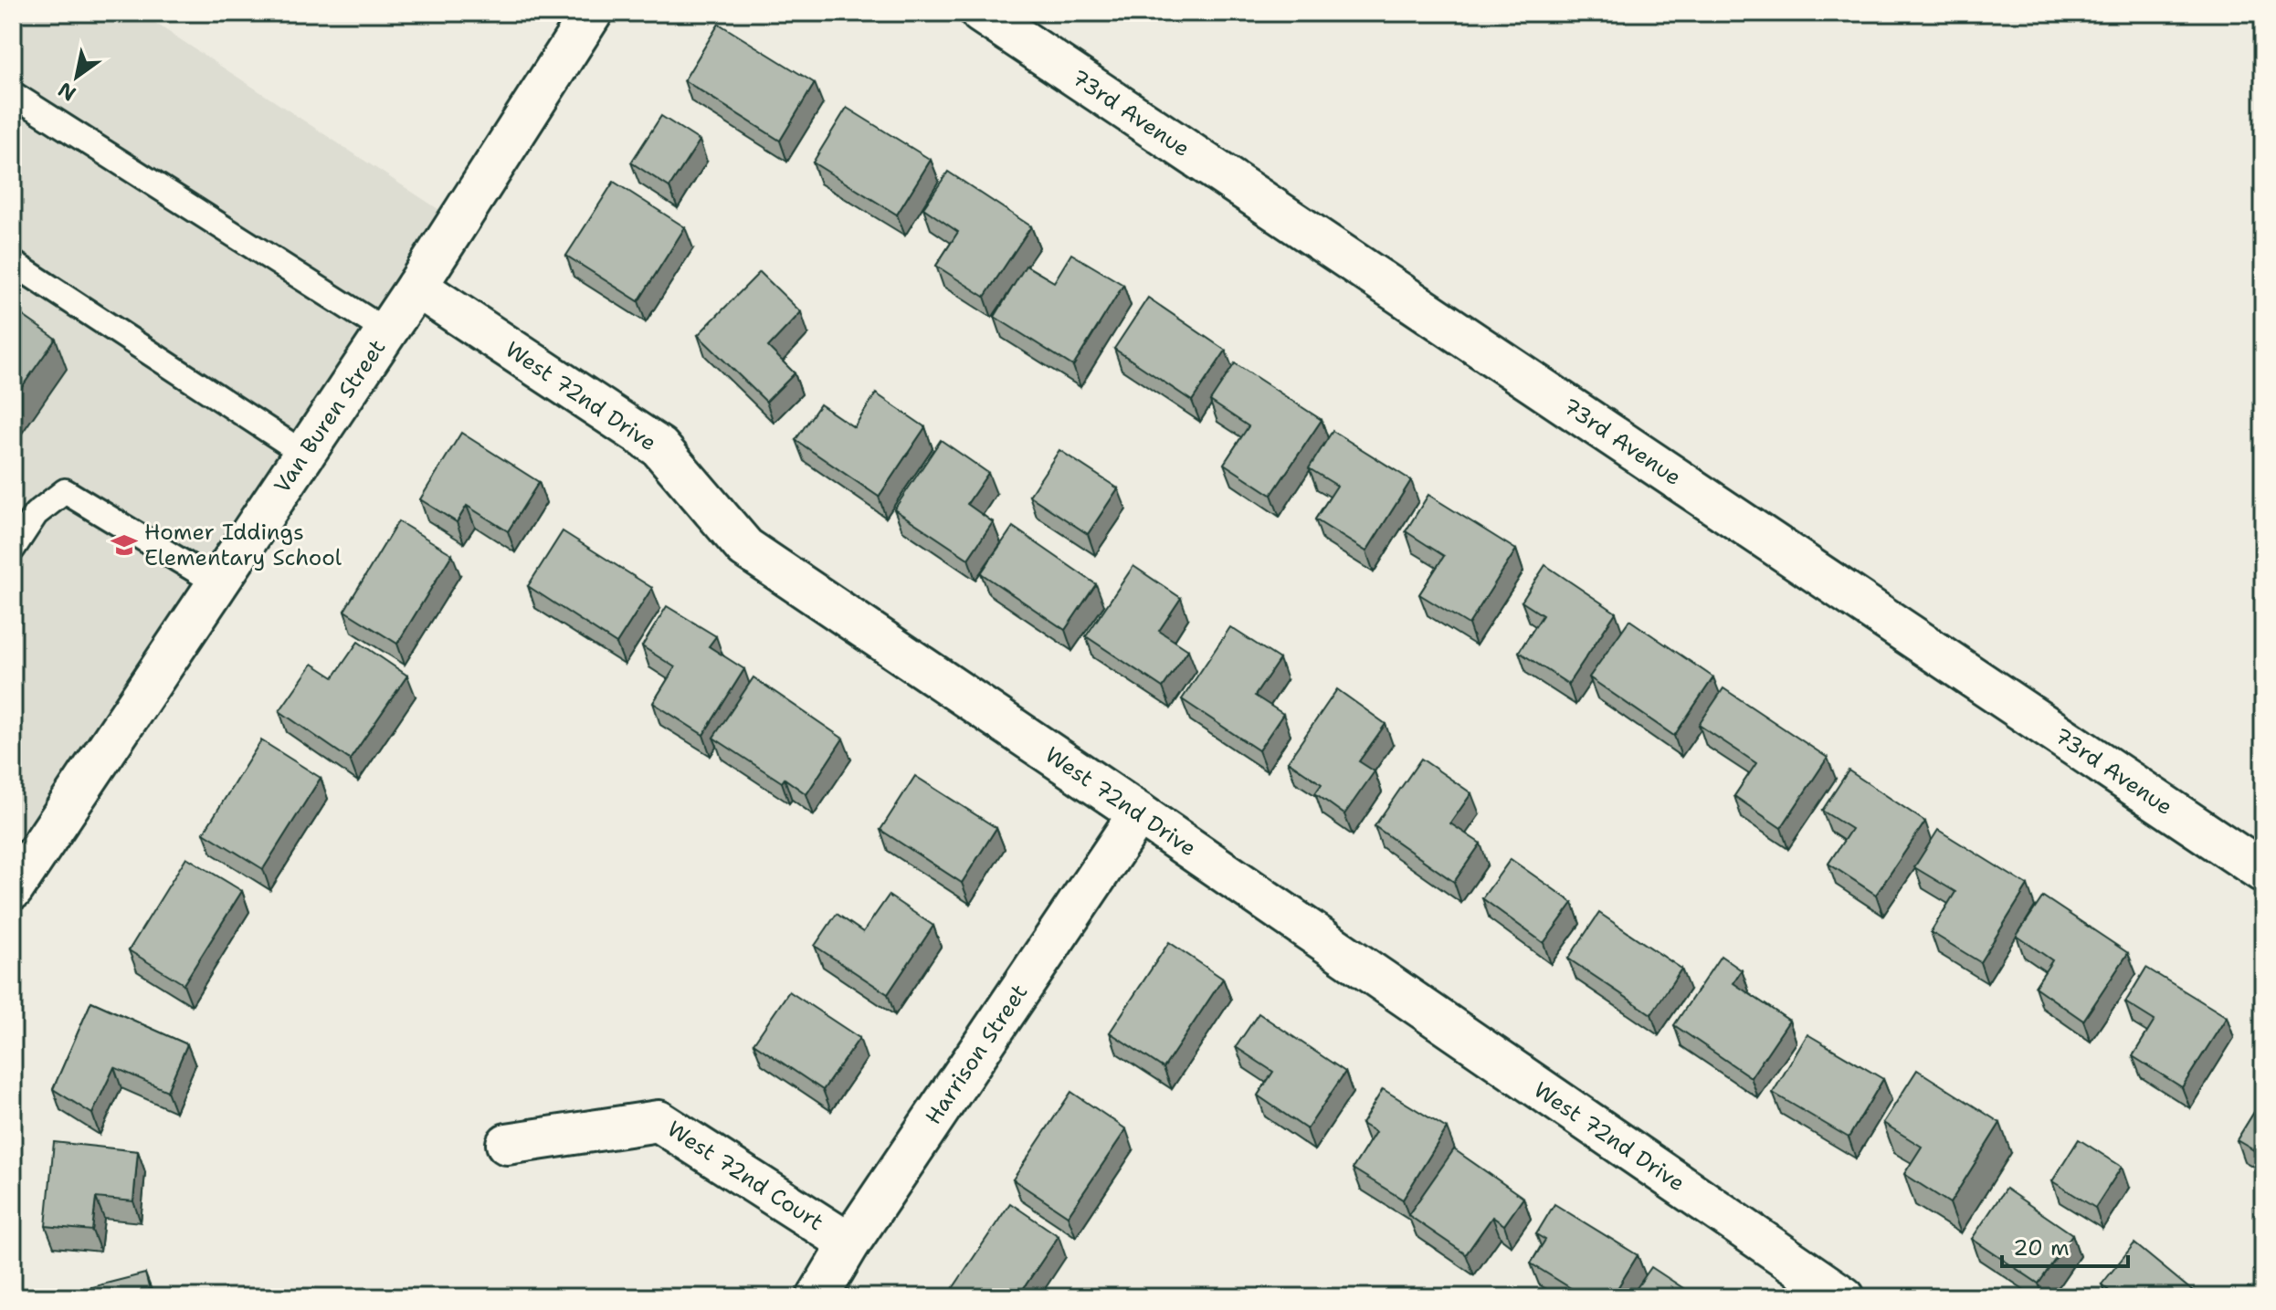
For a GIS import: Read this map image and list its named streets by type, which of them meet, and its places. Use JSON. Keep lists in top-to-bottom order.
{
  "streets": {
    "street": [
      "73rd Avenue",
      "West 72nd Drive",
      "Van Buren Street",
      "Harrison Street",
      "West 72nd Court"
    ]
  },
  "crossings": [
    ["West 72nd Drive", "Van Buren Street"],
    ["West 72nd Drive", "Harrison Street"],
    ["Harrison Street", "West 72nd Court"]
  ],
  "places": {
    "school or university": ["Homer Iddings Elementary School"]
  },
  "scale_bar": "20 m",
  "north": "bottom left"
}
